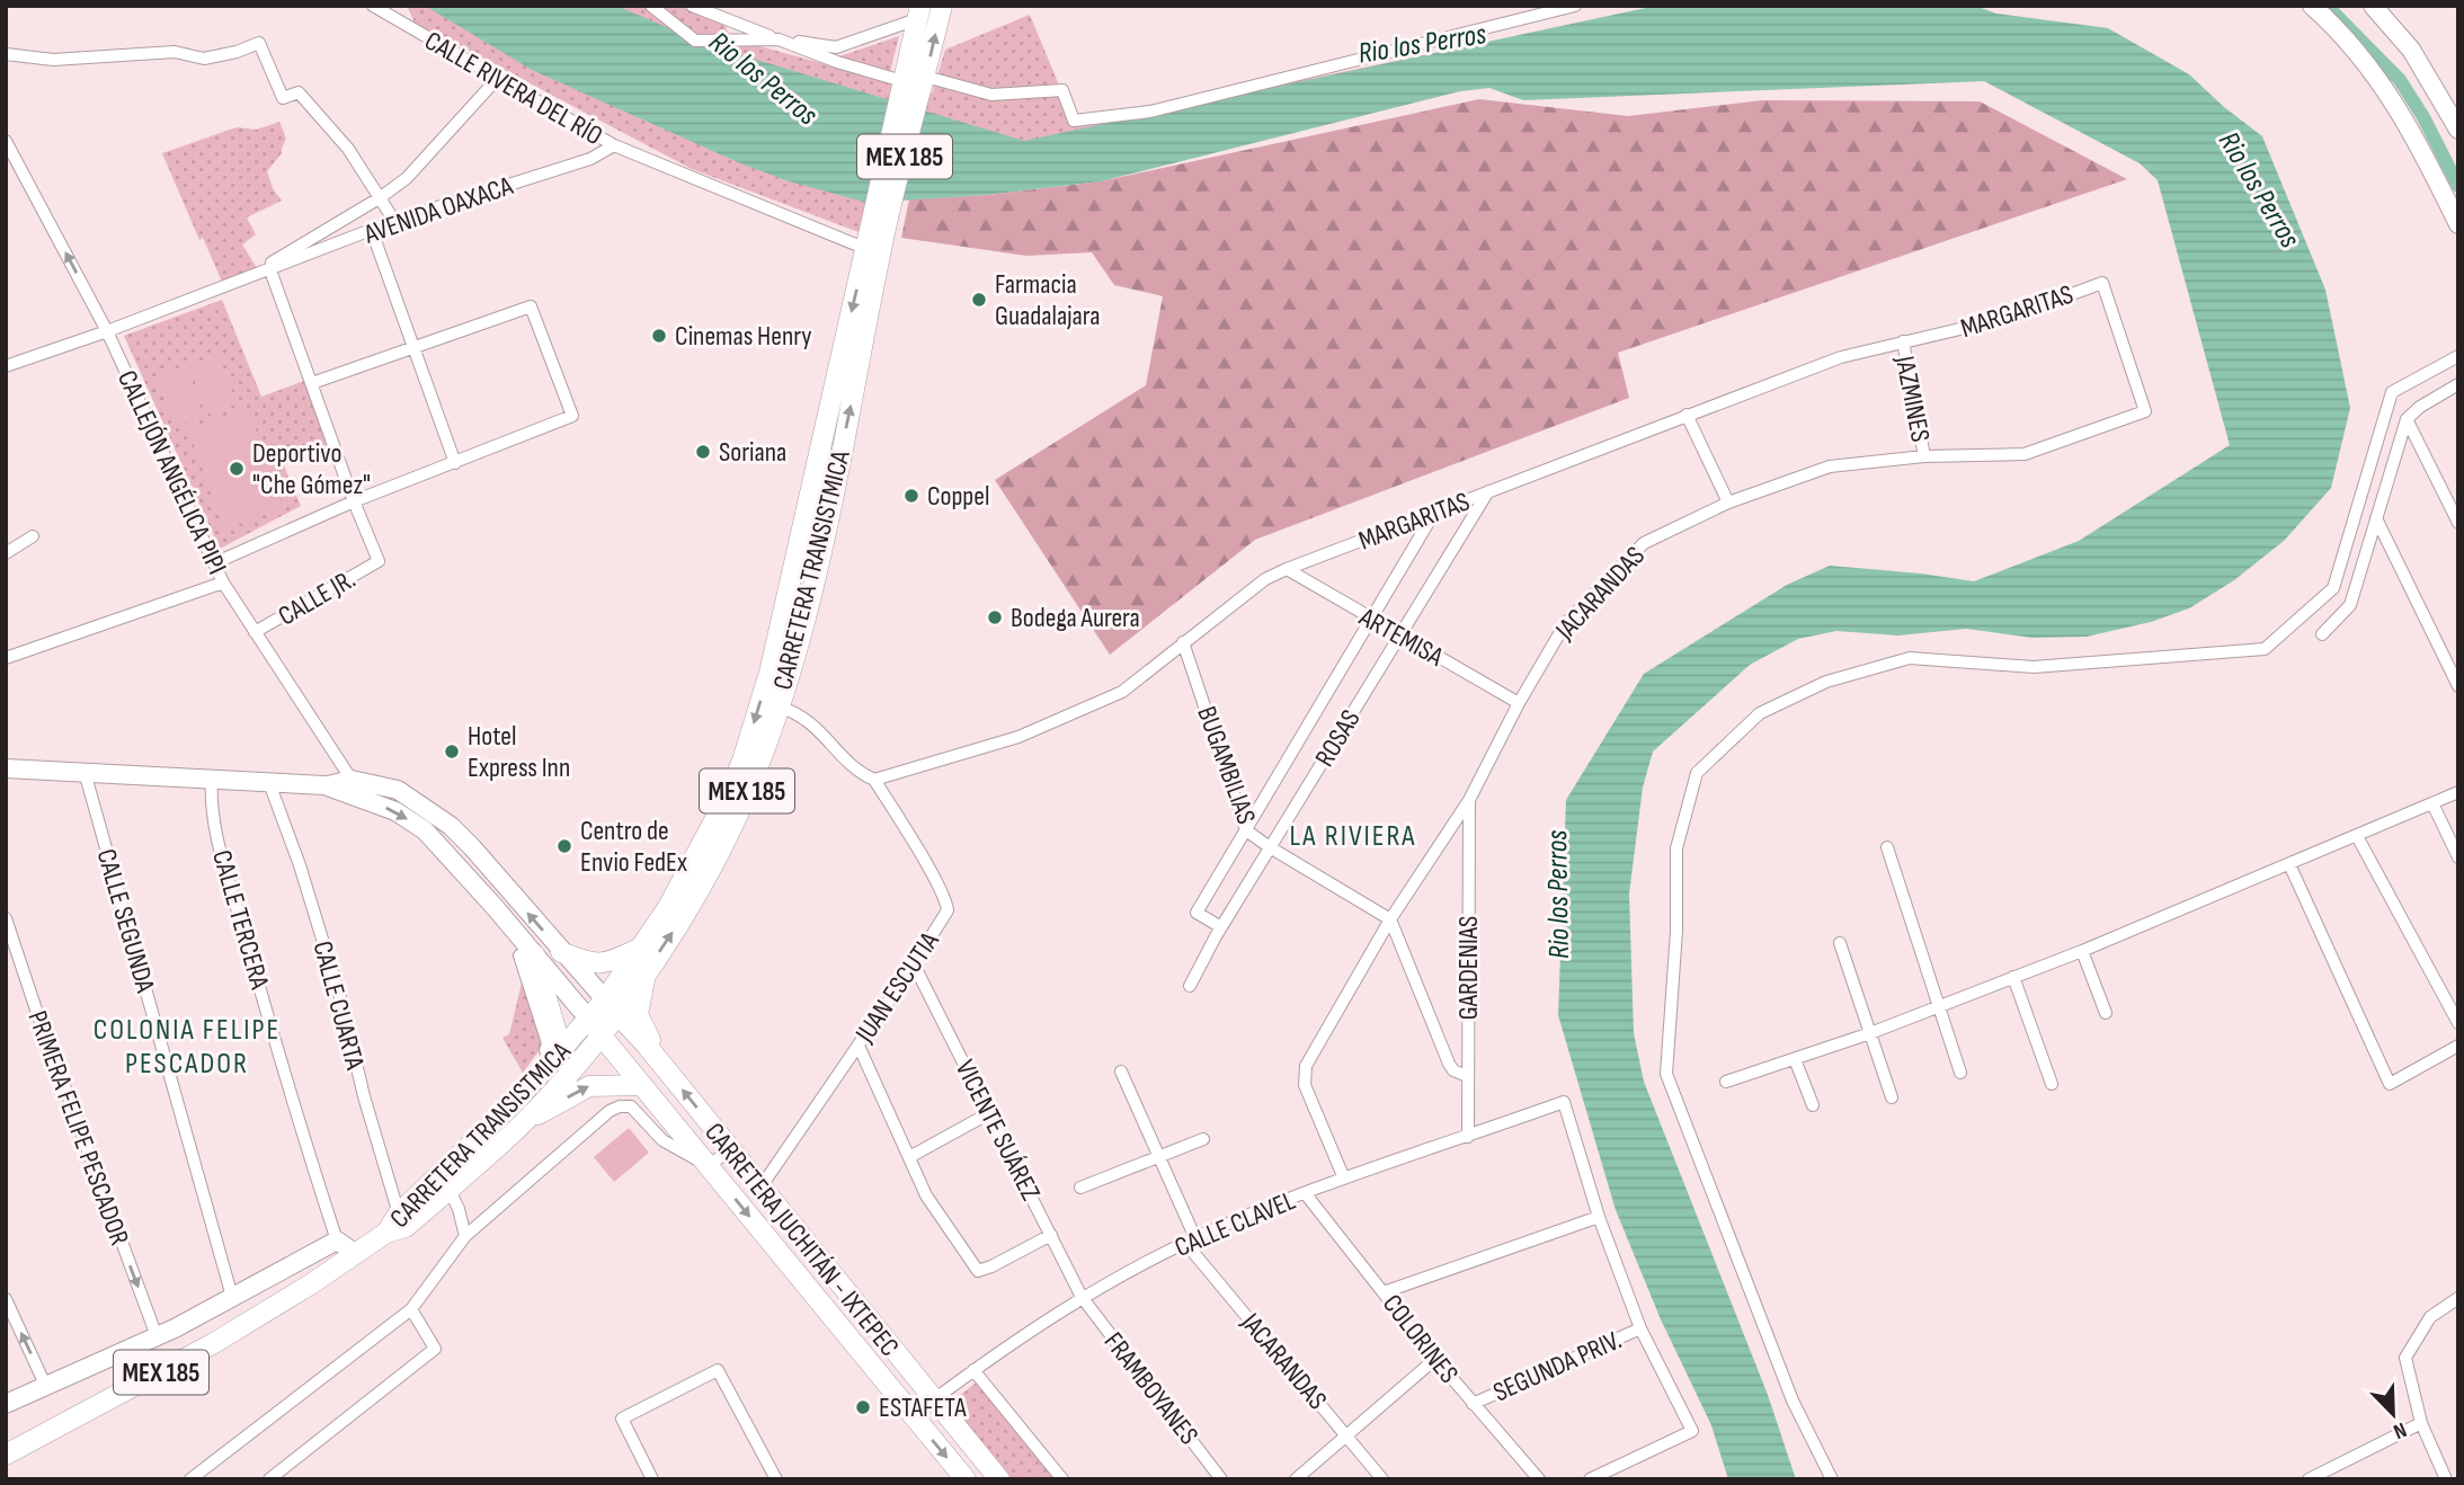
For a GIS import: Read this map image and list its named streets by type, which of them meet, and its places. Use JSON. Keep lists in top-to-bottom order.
{
  "streets": {
    "main road": ["MEX 185", "CARRETERA TRANSISTMICA", "CARRETERA JUCHITÁN - IXTEPEC"],
    "street": [
      "CALLE RIVERA DEL RÍO",
      "AVENIDA OAXACA",
      "MARGARITAS",
      "JAZMINES",
      "CALLEJÓN ANGÉLICA PIPI",
      "JACARANDAS",
      "CALLE JR.",
      "ARTEMISA",
      "ROSAS",
      "BUGAMBILIAS",
      "CALLE TERCERA",
      "CALLE SEGUNDA",
      "GARDENIAS",
      "JUAN ESCUTIA",
      "CALLE CUARTA",
      "PRIMERA FELIPE PESCADOR",
      "VICENTE SUÁREZ",
      "CALLE CLAVEL",
      "COLORINES",
      "SEGUNDA PRIV.",
      "FRAMBOYANES"
    ]
  },
  "crossings": [
    ["CALLE RIVERA DEL RÍO", "AVENIDA OAXACA"],
    ["MEX 185", "CARRETERA TRANSISTMICA"],
    ["MEX 185", "CALLE CUARTA"],
    ["AVENIDA OAXACA", "CALLEJÓN ANGÉLICA PIPI"],
    ["MARGARITAS", "JAZMINES"],
    ["MARGARITAS", "JACARANDAS"],
    ["MARGARITAS", "ARTEMISA"],
    ["MARGARITAS", "ROSAS"],
    ["MARGARITAS", "BUGAMBILIAS"],
    ["MARGARITAS", "JUAN ESCUTIA"],
    ["JAZMINES", "JACARANDAS"],
    ["CALLEJÓN ANGÉLICA PIPI", "CALLE JR."],
    ["CARRETERA TRANSISTMICA", "CALLE CUARTA"],
    ["CARRETERA TRANSISTMICA", "CARRETERA JUCHITÁN - IXTEPEC"],
    ["JACARANDAS", "ARTEMISA"],
    ["JACARANDAS", "BUGAMBILIAS"],
    ["JACARANDAS", "GARDENIAS"],
    ["JACARANDAS", "CALLE CLAVEL"],
    ["ARTEMISA", "ROSAS"],
    ["ROSAS", "BUGAMBILIAS"],
    ["GARDENIAS", "CALLE CLAVEL"],
    ["JUAN ESCUTIA", "VICENTE SUÁREZ"],
    ["JUAN ESCUTIA", "CARRETERA JUCHITÁN - IXTEPEC"],
    ["VICENTE SUÁREZ", "CALLE CLAVEL"],
    ["VICENTE SUÁREZ", "FRAMBOYANES"],
    ["CALLE CLAVEL", "CARRETERA JUCHITÁN - IXTEPEC"],
    ["CALLE CLAVEL", "COLORINES"],
    ["CALLE CLAVEL", "FRAMBOYANES"],
    ["COLORINES", "SEGUNDA PRIV."]
  ],
  "one_way": ["PRIMERA FELIPE PESCADOR"],
  "districts": ["LA RIVIERA", "COLONIA FELIPE PESCADOR"],
  "water": ["Rio los Perros"],
  "places": [
    "Farmacia Guadalajara",
    "Cinemas Henry",
    "Soriana",
    "Deportivo \"Che Gómez\"",
    "Coppel",
    "Bodega Aurera",
    "Hotel Express Inn",
    "Centro de Envio FedEx",
    "ESTAFETA"
  ],
  "north": "bottom right"
}
